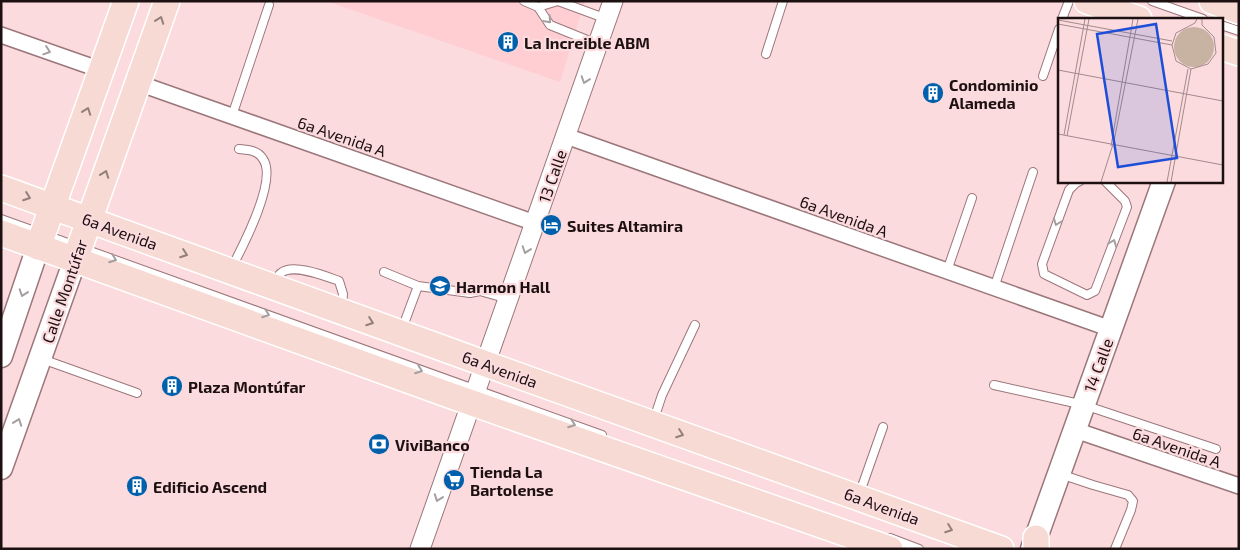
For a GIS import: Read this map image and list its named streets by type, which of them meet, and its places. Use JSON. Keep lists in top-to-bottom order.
{
  "streets": {
    "main road": ["6a Avenida", "Calle Montúfar", "14 Calle"],
    "street": ["6a Avenida A", "13 Calle"]
  },
  "crossings": [
    ["6a Avenida A", "13 Calle"],
    ["6a Avenida A", "Calle Montúfar"],
    ["6a Avenida A", "14 Calle"],
    ["13 Calle", "6a Avenida"],
    ["6a Avenida", "Calle Montúfar"]
  ],
  "one_way": ["13 Calle"],
  "places": {
    "building": [
      "La Increible ABM",
      "Condominio Alameda",
      "Plaza Montúfar",
      "Edificio Ascend"
    ],
    "hotel": ["Suites Altamira"],
    "school or university": ["Harmon Hall"],
    "bank": ["ViviBanco"],
    "supermarket": ["Tienda La Bartolense"]
  }
}
